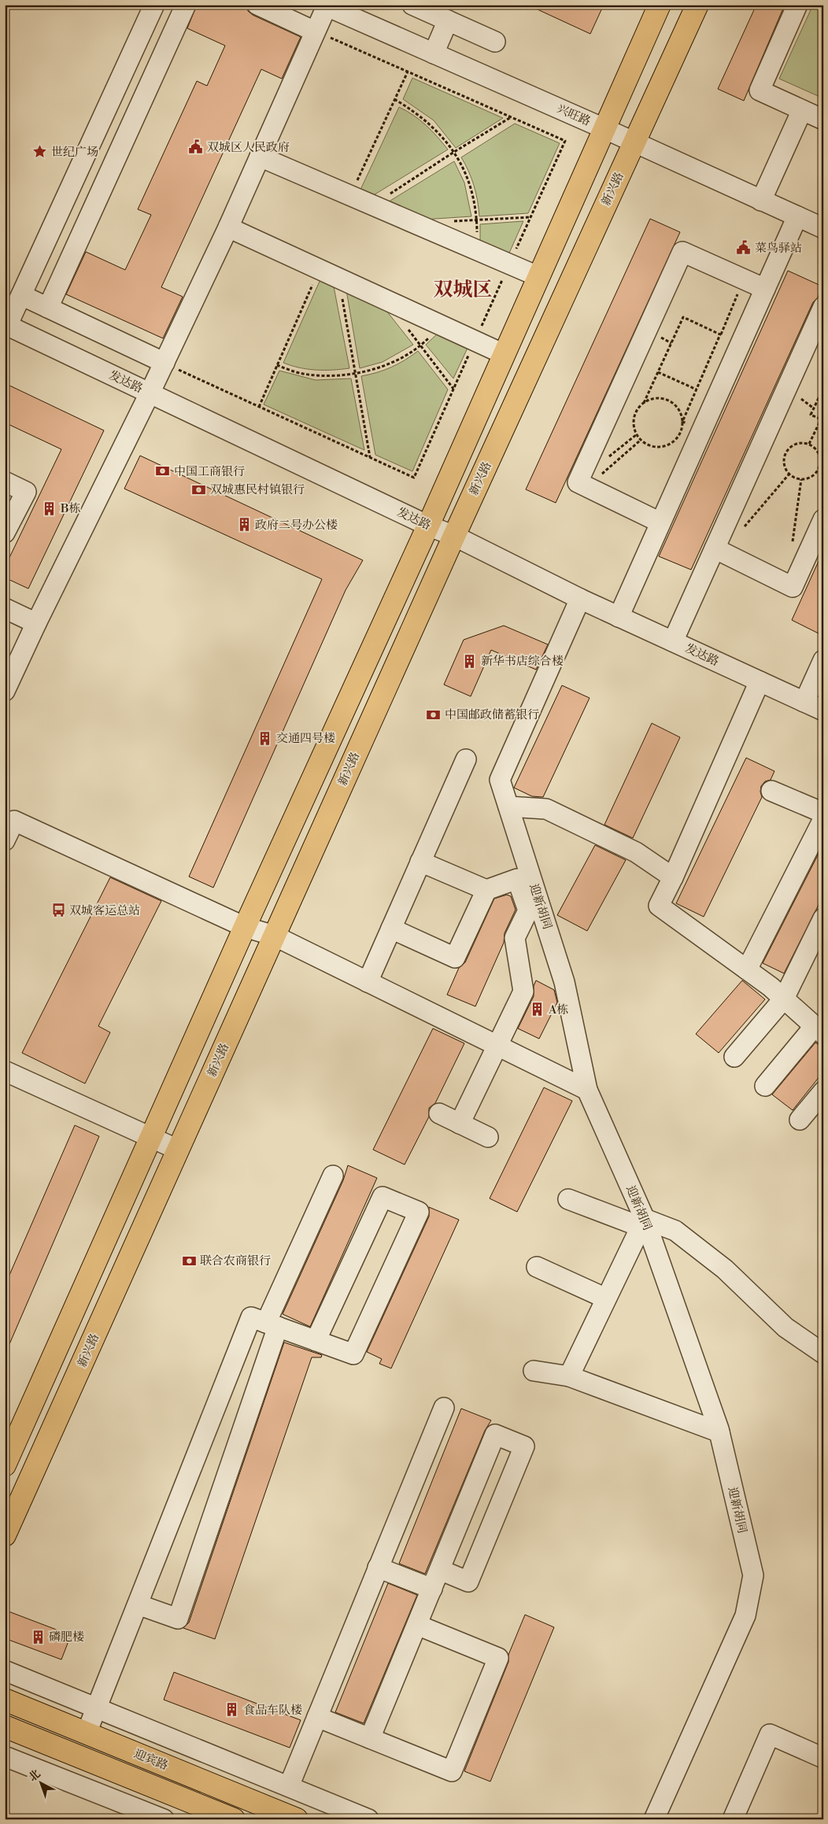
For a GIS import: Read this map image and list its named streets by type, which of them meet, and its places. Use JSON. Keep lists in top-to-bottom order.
{
  "streets": {
    "main road": ["新兴路", "迎宾路"],
    "street": ["兴旺路", "发达路", "迎新胡同"]
  },
  "crossings": [
    ["兴旺路", "新兴路"],
    ["新兴路", "发达路"],
    ["发达路", "迎新胡同"]
  ],
  "districts": ["双城区"],
  "places": {
    "public building": ["双城区人民政府", "菜鸟驿站"],
    "place": ["世纪广场"],
    "bank": [
      "中国工商银行",
      "双城惠民村镇银行",
      "中国邮政储蓄银行",
      "联合农商银行"
    ],
    "building": [
      "B栋",
      "政府二号办公楼",
      "新华书店综合楼",
      "交通四号楼",
      "A栋",
      "磷肥楼",
      "食品车队楼"
    ],
    "bus stop": ["双城客运总站"]
  },
  "north": "top left"
}
